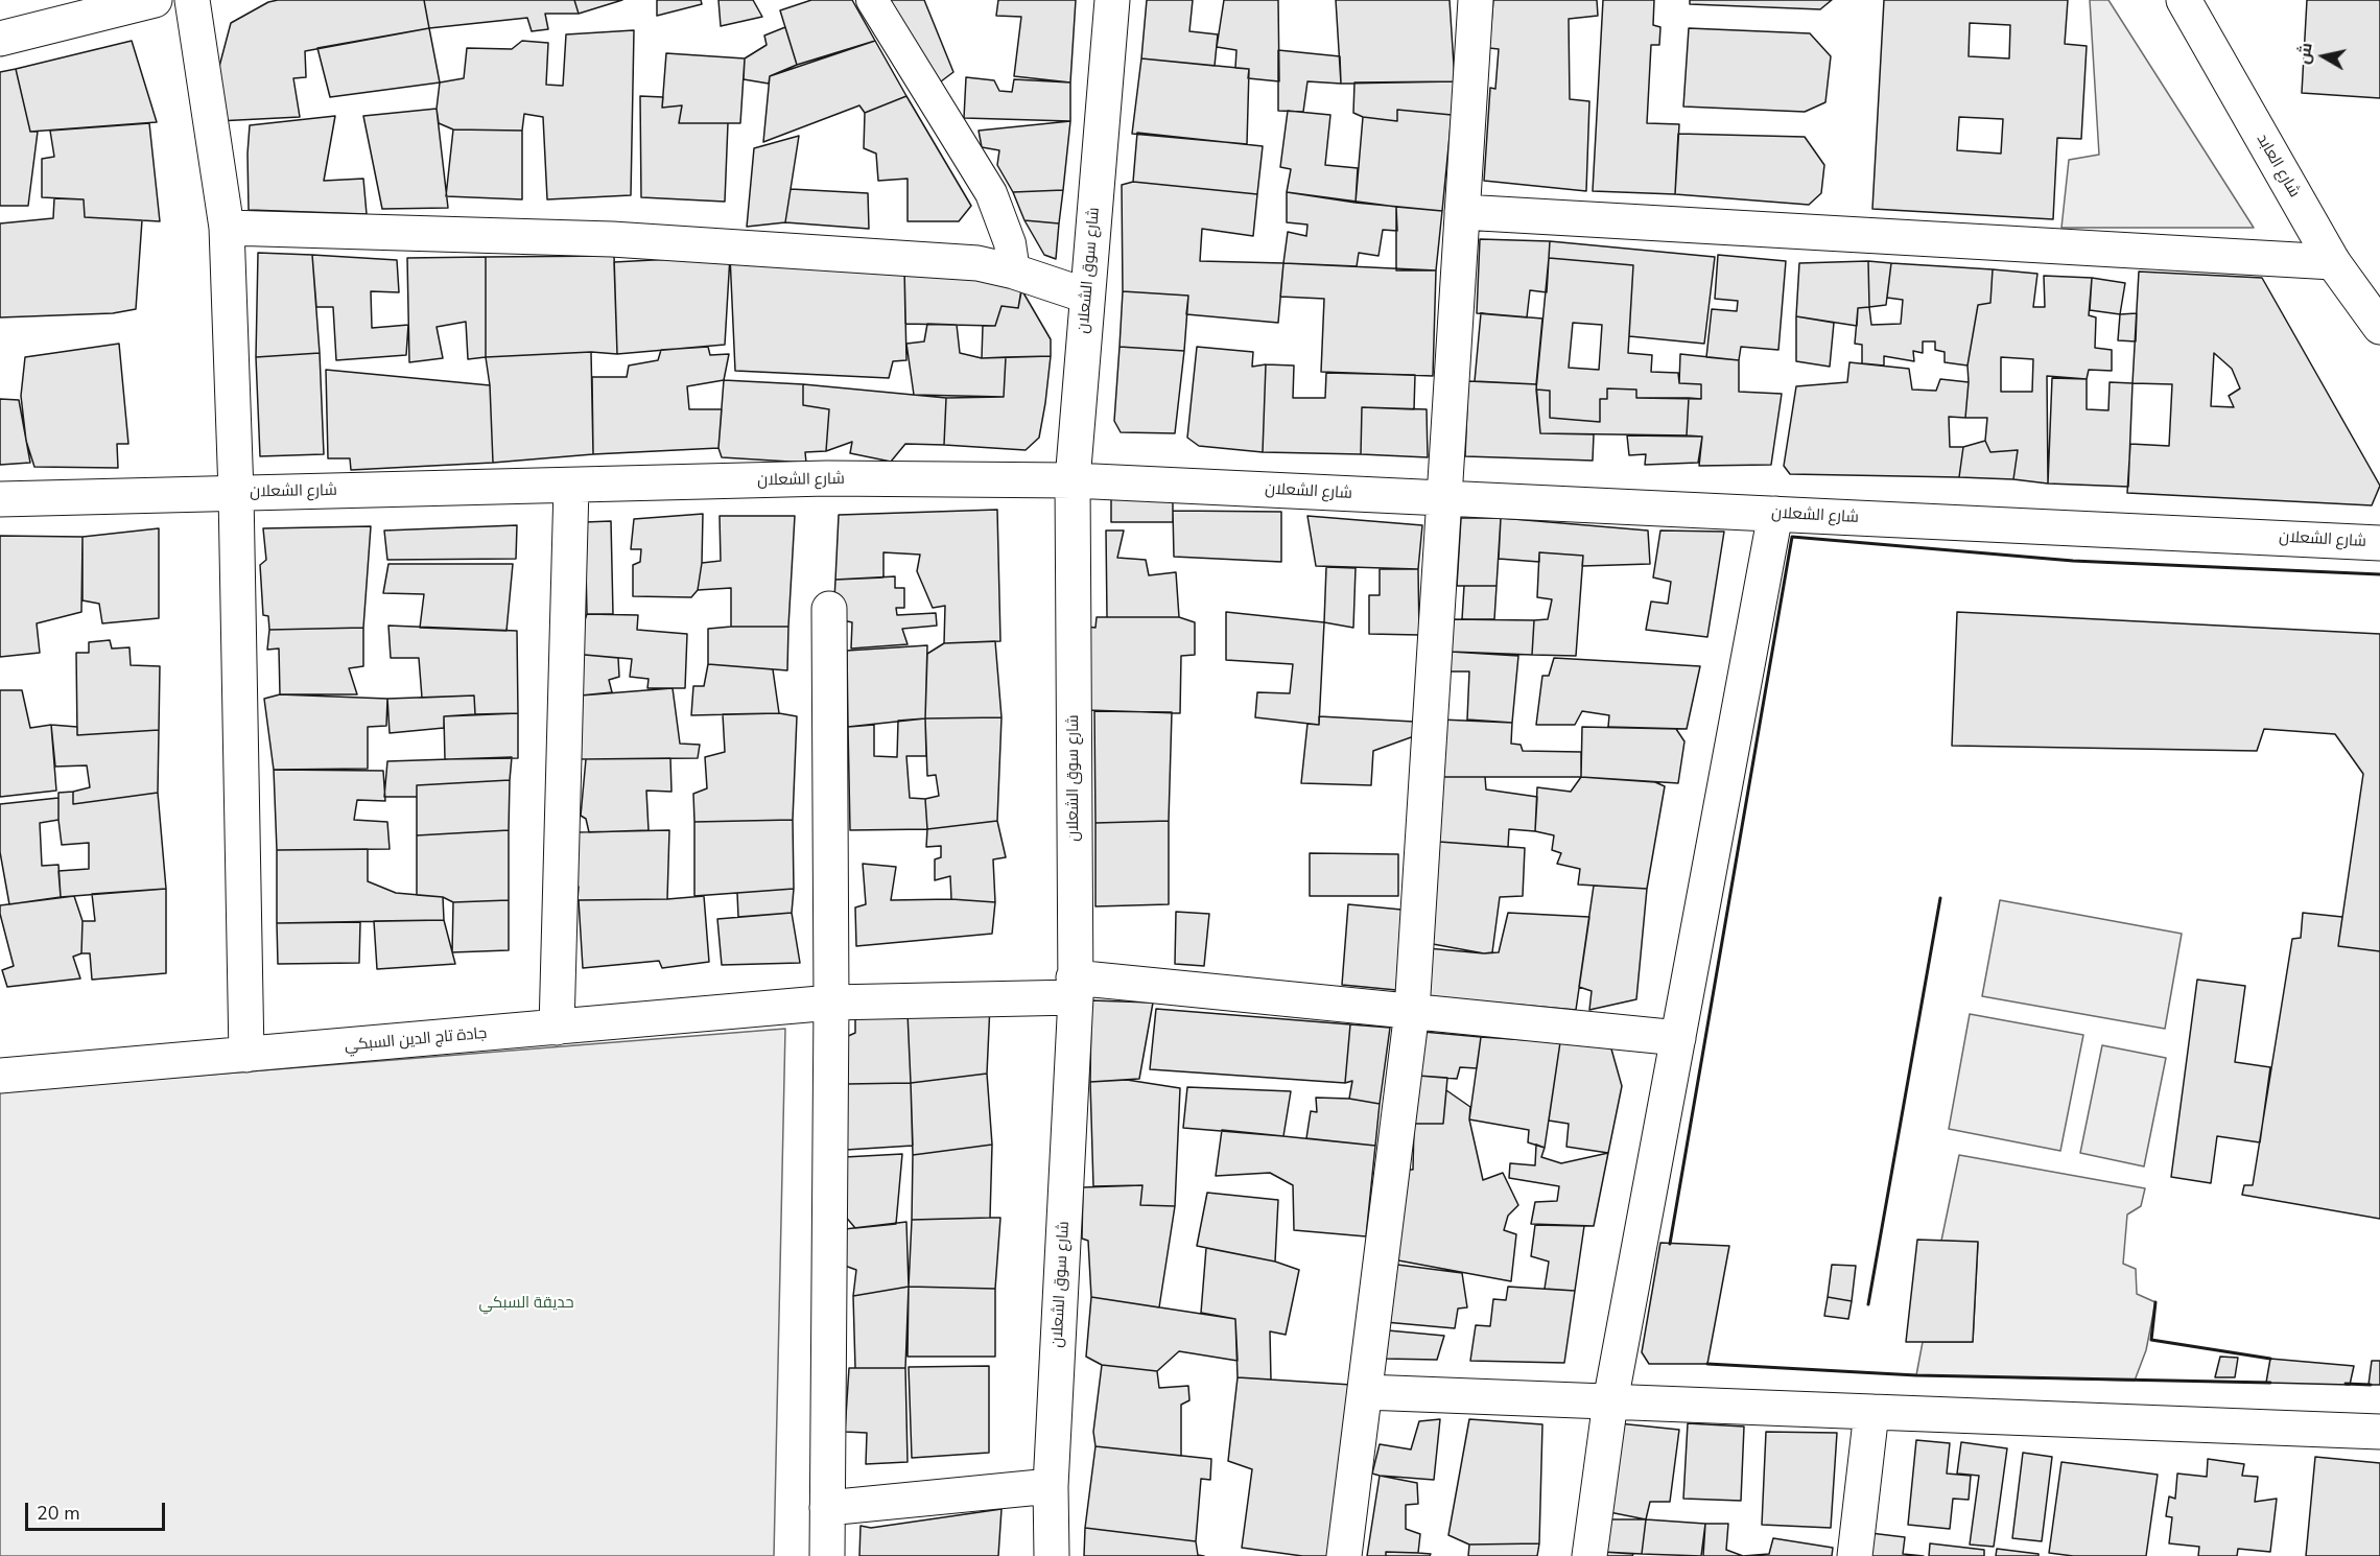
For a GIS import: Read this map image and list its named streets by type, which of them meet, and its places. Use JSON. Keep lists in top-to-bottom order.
{
  "streets": {
    "street": [
      "شارع العابد",
      "شارع سوق الشعلان",
      "شارع الشعلان",
      "جادة تاج الدين السبكي"
    ]
  },
  "crossings": [
    ["شارع سوق الشعلان", "شارع الشعلان"],
    ["شارع سوق الشعلان", "جادة تاج الدين السبكي"]
  ],
  "parks": ["حديقة السبكي"],
  "scale_bar": "20 m",
  "north": "left"
}
